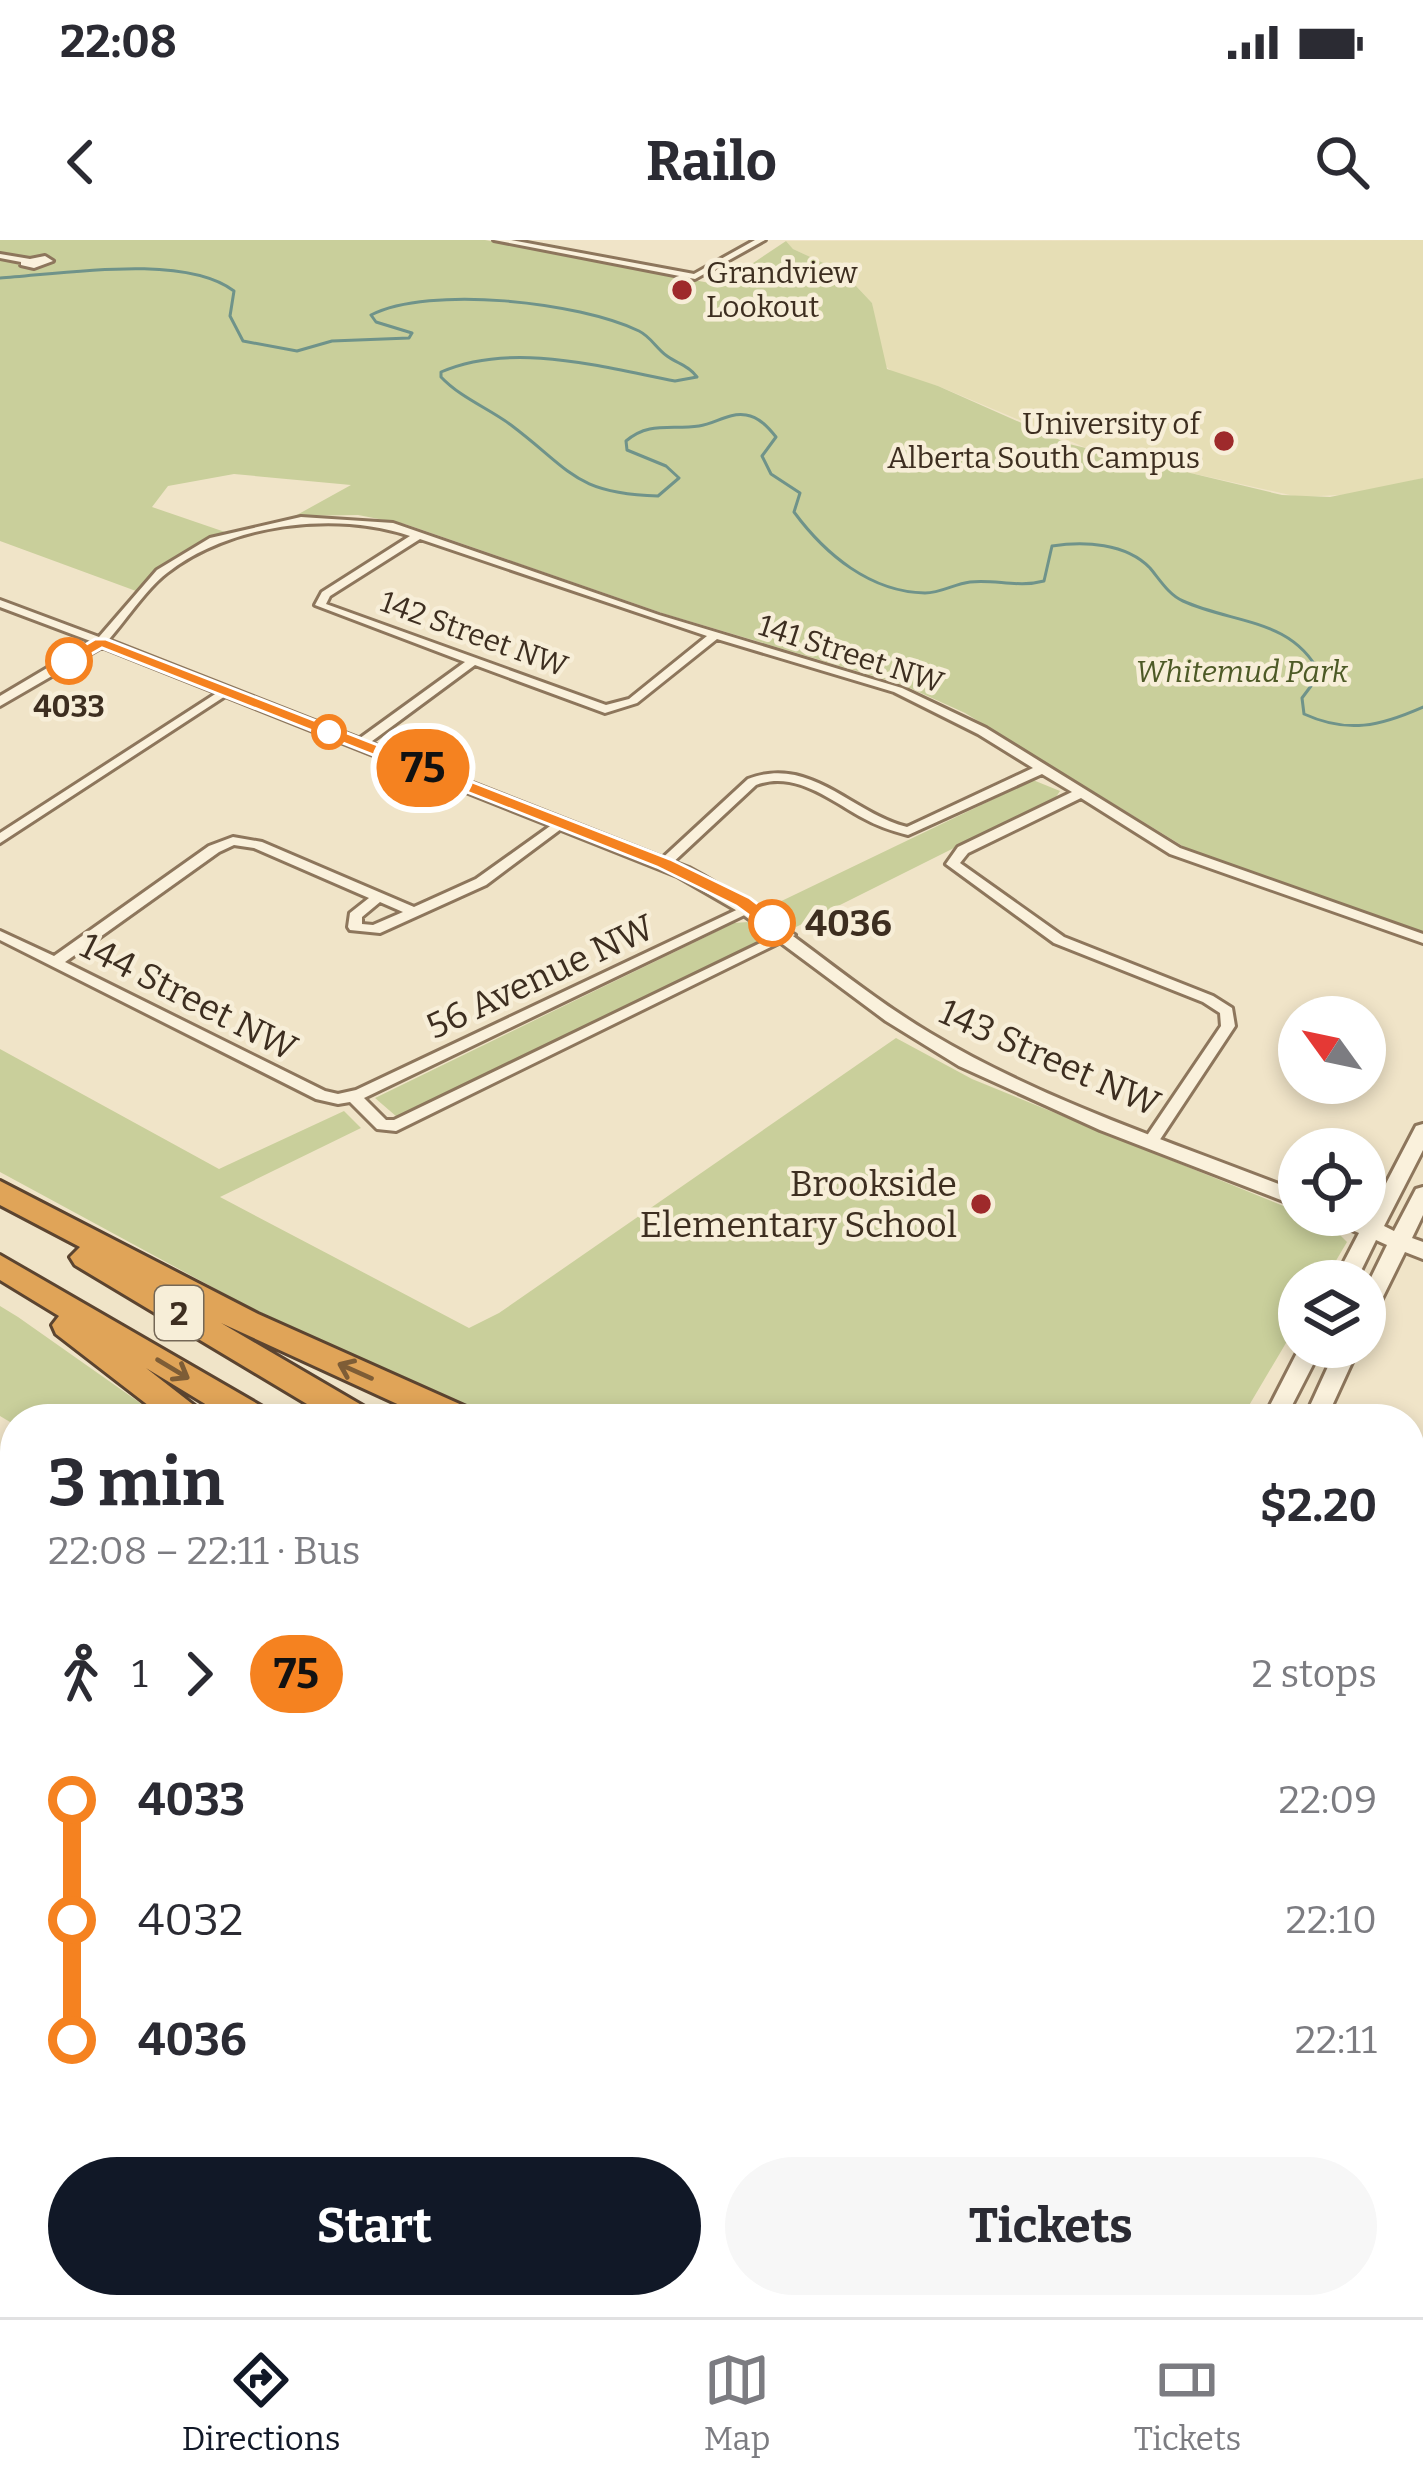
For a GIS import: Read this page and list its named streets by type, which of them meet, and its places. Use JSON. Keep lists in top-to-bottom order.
{
  "streets": {
    "highway": ["2"],
    "street": [
      "142 Street NW",
      "141 Street NW",
      "56 Avenue NW",
      "144 Street NW",
      "143 Street NW"
    ]
  },
  "crossings": [
    ["142 Street NW", "141 Street NW"],
    ["141 Street NW", "143 Street NW"],
    ["56 Avenue NW", "144 Street NW"],
    ["56 Avenue NW", "143 Street NW"]
  ],
  "parks": ["Whitemud Park"],
  "places": [
    "Grandview Lookout",
    "University of Alberta South Campus",
    "4033",
    "4036",
    "Brookside Elementary School"
  ],
  "lines": ["bus line 75"],
  "north": "top left",
  "page": {
    "status": "22:08",
    "header": "Railo",
    "on_map": "75",
    "heading": ["3 min", "22:08 – 22:11 · Bus", "$2.20"],
    "legs": ["1", "75", "2 stops"],
    "list": [
      {
        "name": "4033",
        "value": "22:09"
      },
      {
        "name": "4032",
        "value": "22:10"
      },
      {
        "name": "4036",
        "value": "22:11"
      }
    ],
    "buttons": ["Start", "Tickets"],
    "tabs": ["Directions", "Map", "Tickets"]
  }
}
